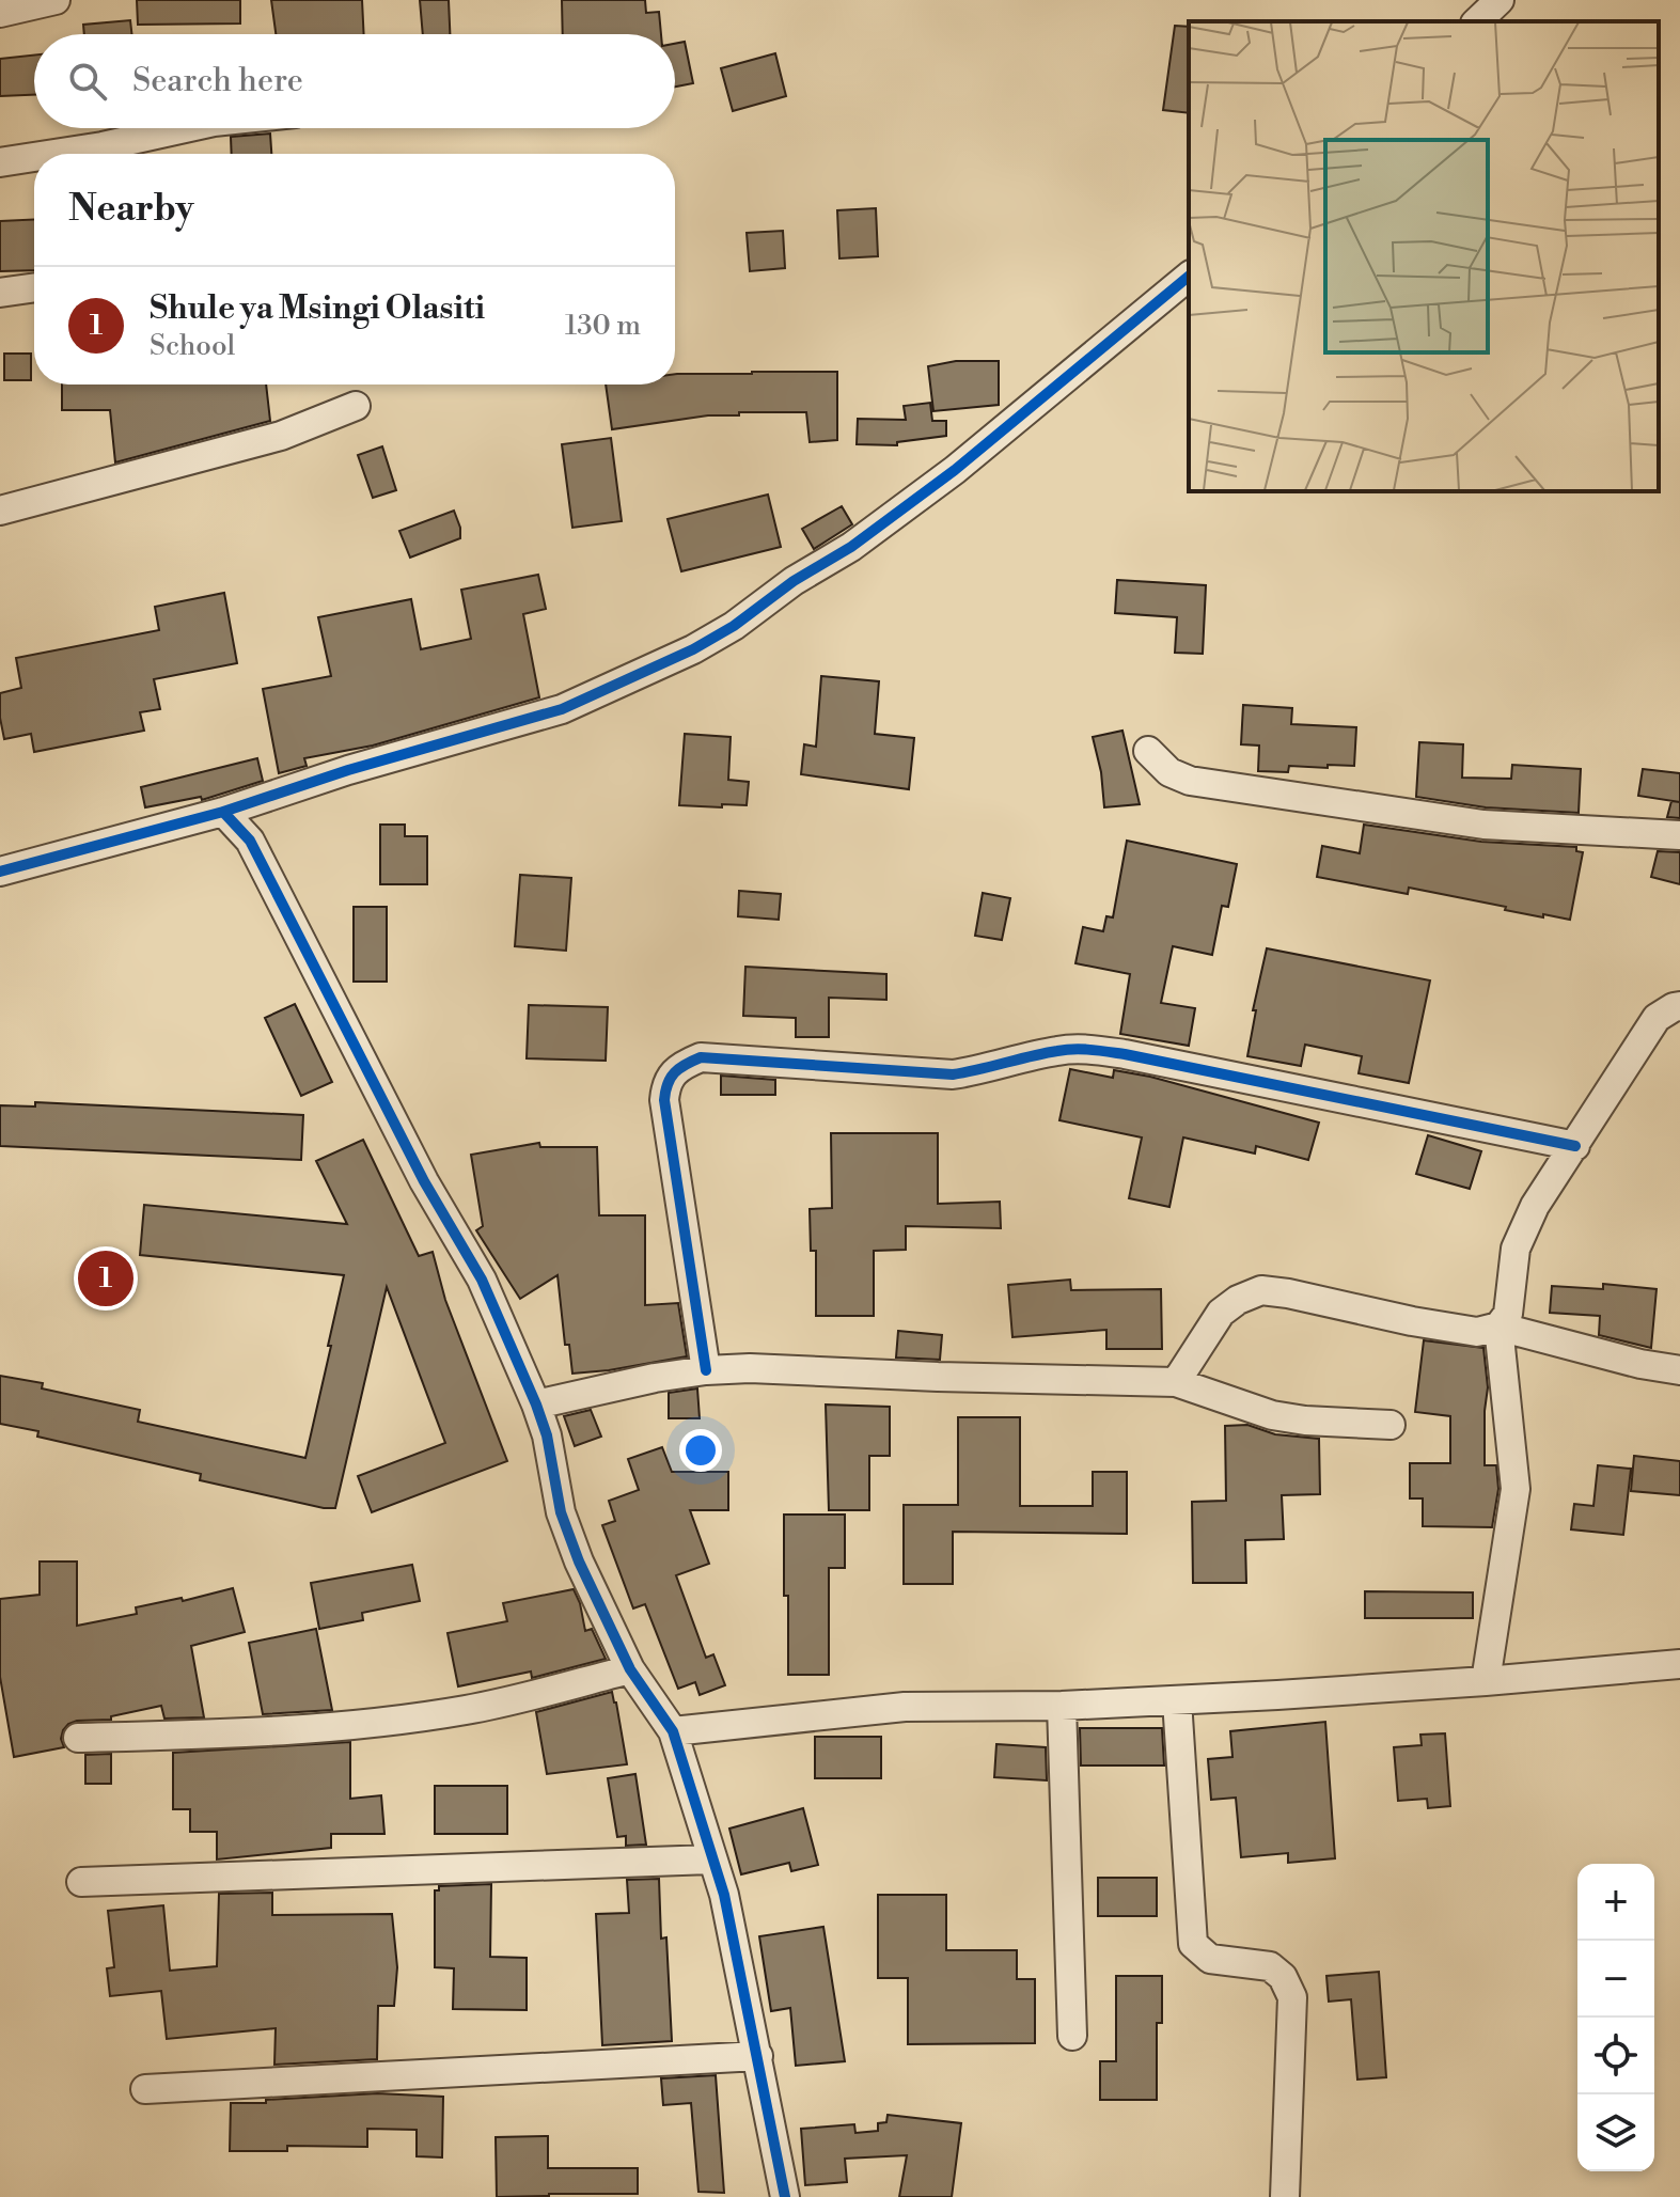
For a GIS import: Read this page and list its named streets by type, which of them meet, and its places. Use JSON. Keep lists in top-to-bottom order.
{
  "page": {
    "search": "Search here",
    "heading": "Nearby",
    "list": [
      {
        "mark": "1",
        "name": "Shule ya Msingi Olasiti",
        "note": "School",
        "value": "130 m"
      }
    ],
    "pins": "1",
    "map_buttons": ["+", "−"]
  }
}
